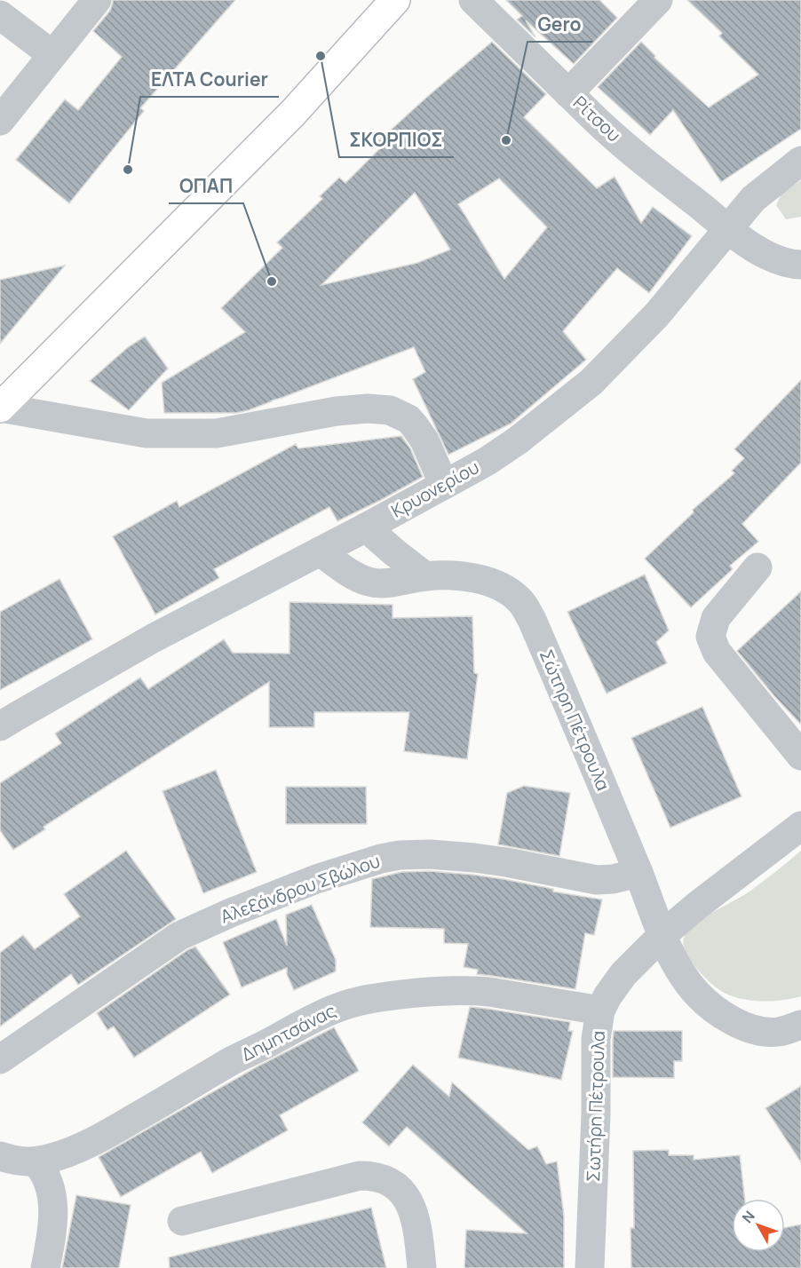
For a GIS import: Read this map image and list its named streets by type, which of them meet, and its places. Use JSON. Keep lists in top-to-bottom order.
{
  "streets": {
    "street": [
      "Ρίτσου",
      "Κρυονερίου",
      "Σώτηρη Πέτρουλα",
      "Αλεξάνδρου Σβώλου",
      "Δημητσάνας",
      "Σωτήρη Πέτρουλα"
    ]
  },
  "crossings": [
    ["Ρίτσου", "Κρυονερίου"],
    ["Κρυονερίου", "Σώτηρη Πέτρουλα"],
    ["Σώτηρη Πέτρουλα", "Αλεξάνδρου Σβώλου"],
    ["Σώτηρη Πέτρουλα", "Σωτήρη Πέτρουλα"],
    ["Δημητσάνας", "Σωτήρη Πέτρουλα"]
  ],
  "places": [
    "ΣΚΟΡΠΙΟΣ",
    "Gero",
    "ΕΛΤΑ Courier",
    "ΟΠΑΠ"
  ],
  "north": "top left"
}
